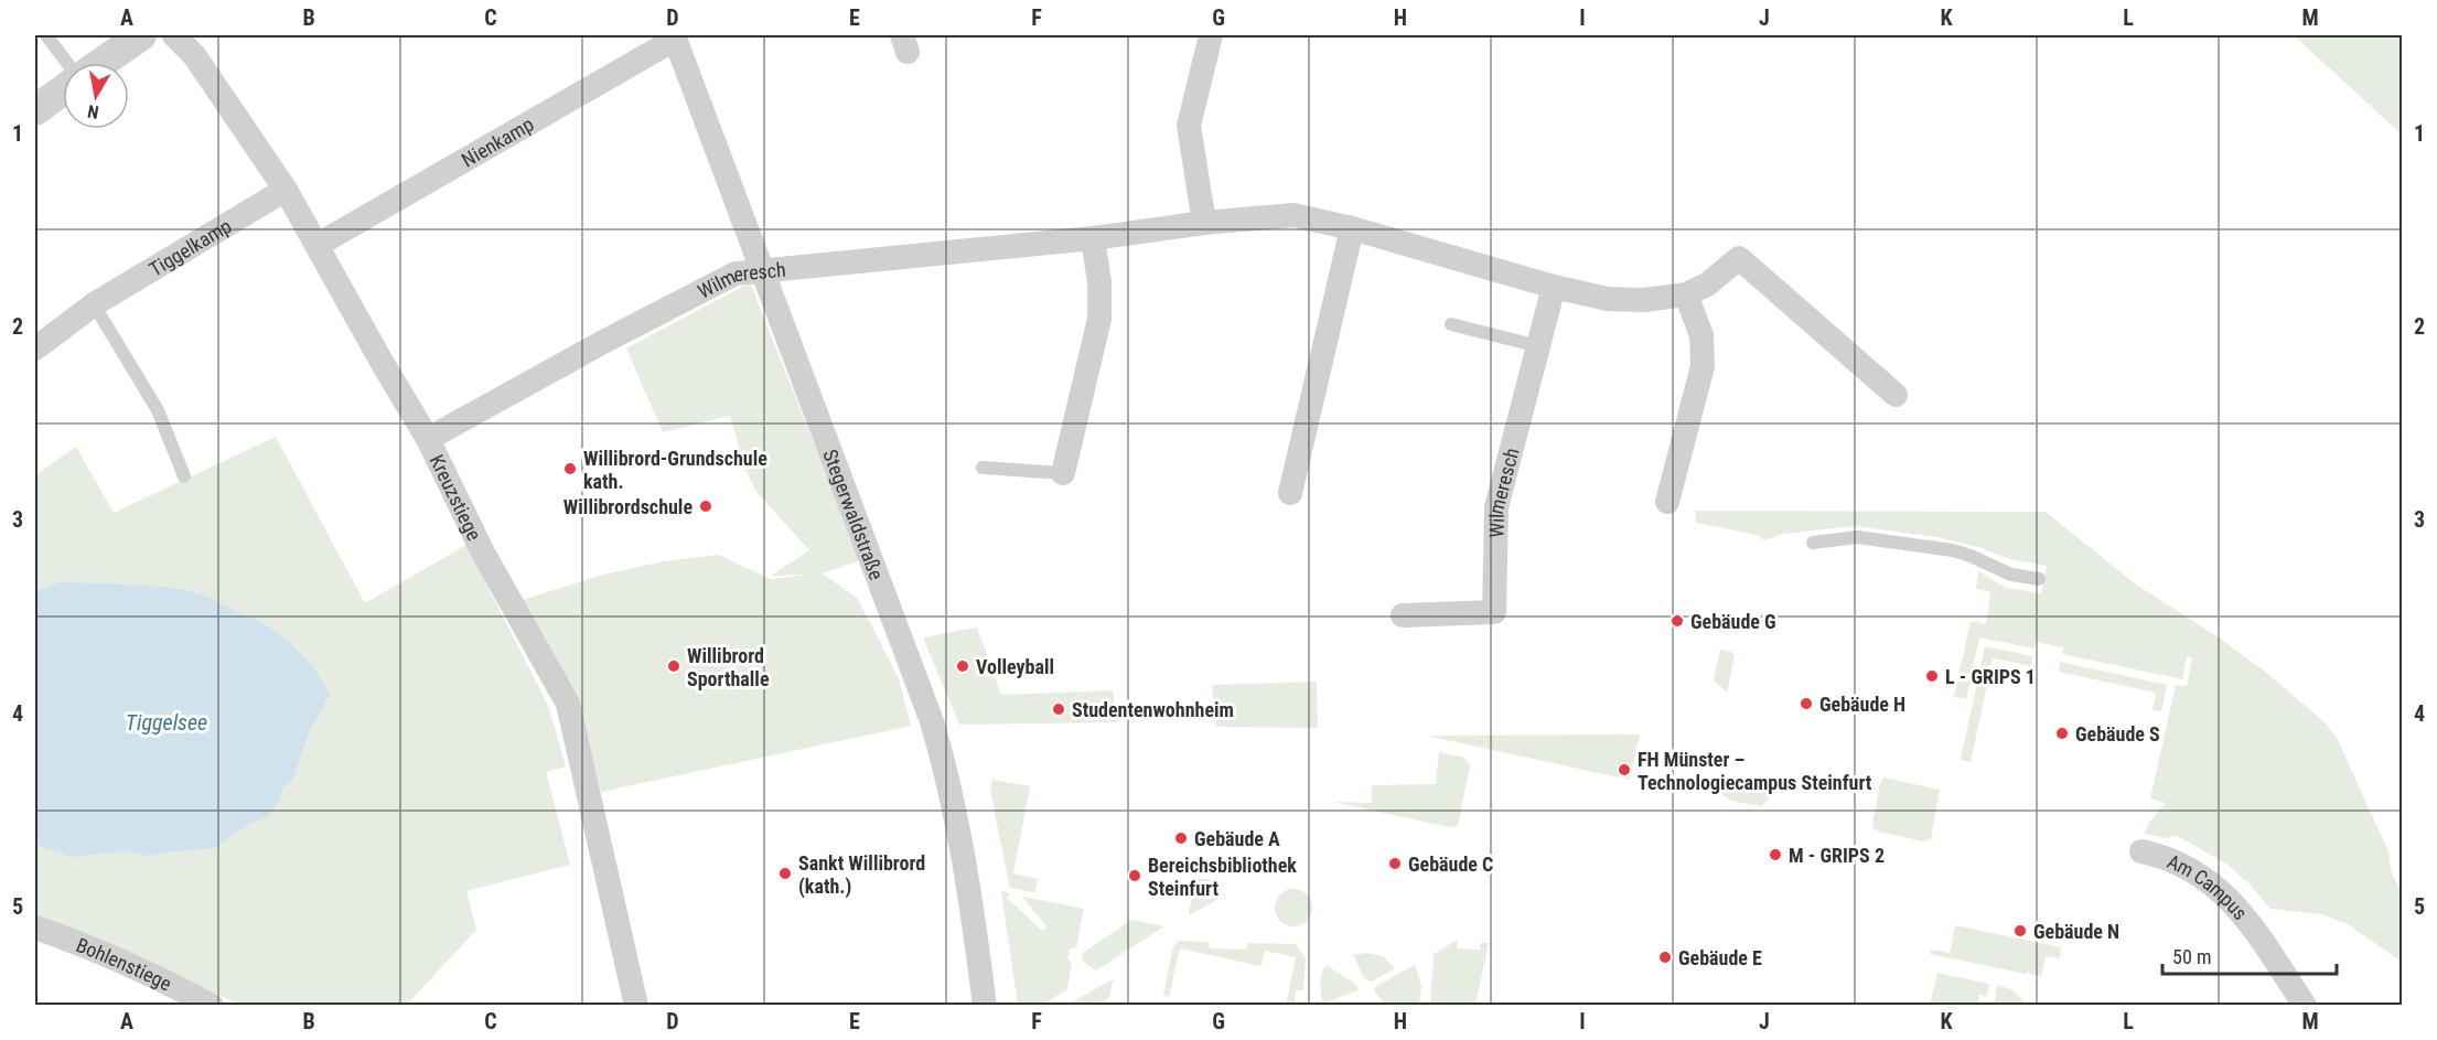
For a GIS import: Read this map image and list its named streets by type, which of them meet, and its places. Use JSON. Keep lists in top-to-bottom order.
{
  "streets": {
    "street": [
      "Nienkamp",
      "Tiggelkamp",
      "Wilmeresch",
      "Kreuzstiege",
      "Stegerwaldstraße",
      "Am Campus",
      "Bohlenstiege"
    ]
  },
  "crossings": [
    ["Nienkamp", "Kreuzstiege"],
    ["Nienkamp", "Stegerwaldstraße"],
    ["Tiggelkamp", "Kreuzstiege"],
    ["Wilmeresch", "Kreuzstiege"],
    ["Wilmeresch", "Stegerwaldstraße"]
  ],
  "water": ["Tiggelsee"],
  "places": [
    "Willibrord-Grundschule kath.",
    "Willibrordschule",
    "Gebäude G",
    "Willibrord Sporthalle",
    "Volleyball",
    "L - GRIPS 1",
    "Gebäude H",
    "Studentenwohnheim",
    "Gebäude S",
    "FH Münster – Technologiecampus Steinfurt",
    "Gebäude A",
    "M - GRIPS 2",
    "Gebäude C",
    "Sankt Willibrord (kath.)",
    "Bereichsbibliothek Steinfurt",
    "Gebäude N",
    "Gebäude E"
  ],
  "scale_bar": "50 m",
  "north": "bottom",
  "grid": {
    "columns": [
      "A",
      "B",
      "C",
      "D",
      "E",
      "F",
      "G",
      "H",
      "I",
      "J",
      "K",
      "L",
      "M"
    ],
    "rows": [
      "1",
      "2",
      "3",
      "4",
      "5"
    ]
  }
}
